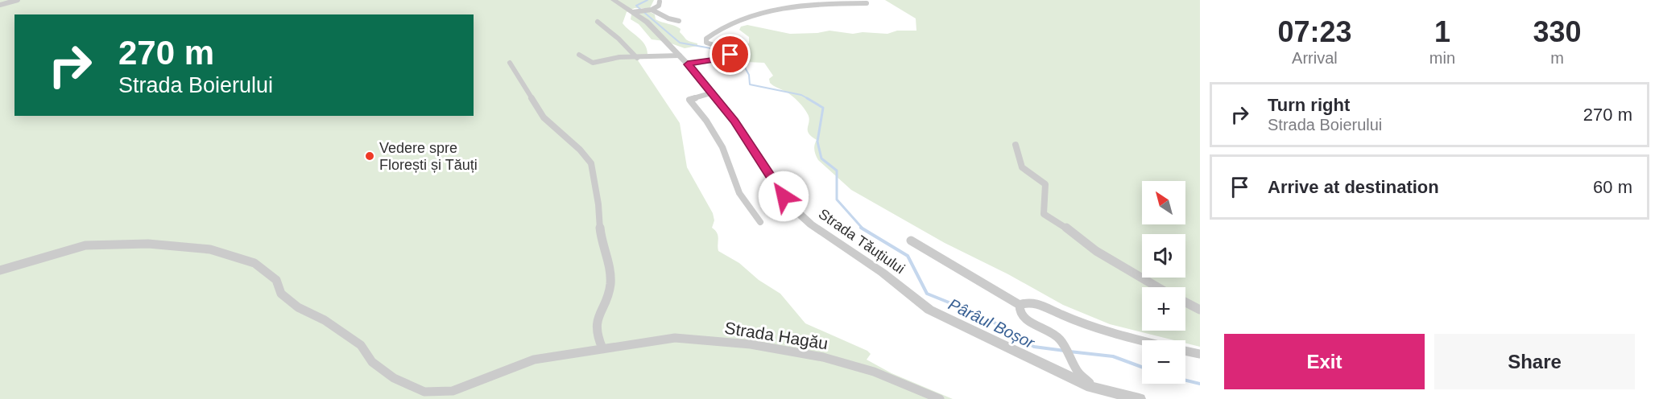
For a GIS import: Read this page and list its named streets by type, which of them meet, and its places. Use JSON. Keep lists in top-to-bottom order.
{
  "streets": {
    "street": ["Strada Tăuțiului", "Strada Hagău"]
  },
  "water": ["Pârâul Boșor"],
  "places": ["Vedere spre Florești și Tăuți"],
  "north": "top left",
  "page": {
    "eta": [
      "07:23",
      "Arrival",
      "1",
      "min",
      "330",
      "m"
    ],
    "turn": ["270 m", "Strada Boierului"],
    "list": [
      {
        "name": "Turn right",
        "note": "Strada Boierului",
        "value": "270 m"
      },
      {
        "name": "Arrive at destination",
        "value": "60 m"
      }
    ],
    "map_buttons": ["+", "−"],
    "buttons": ["Exit", "Share"]
  }
}
